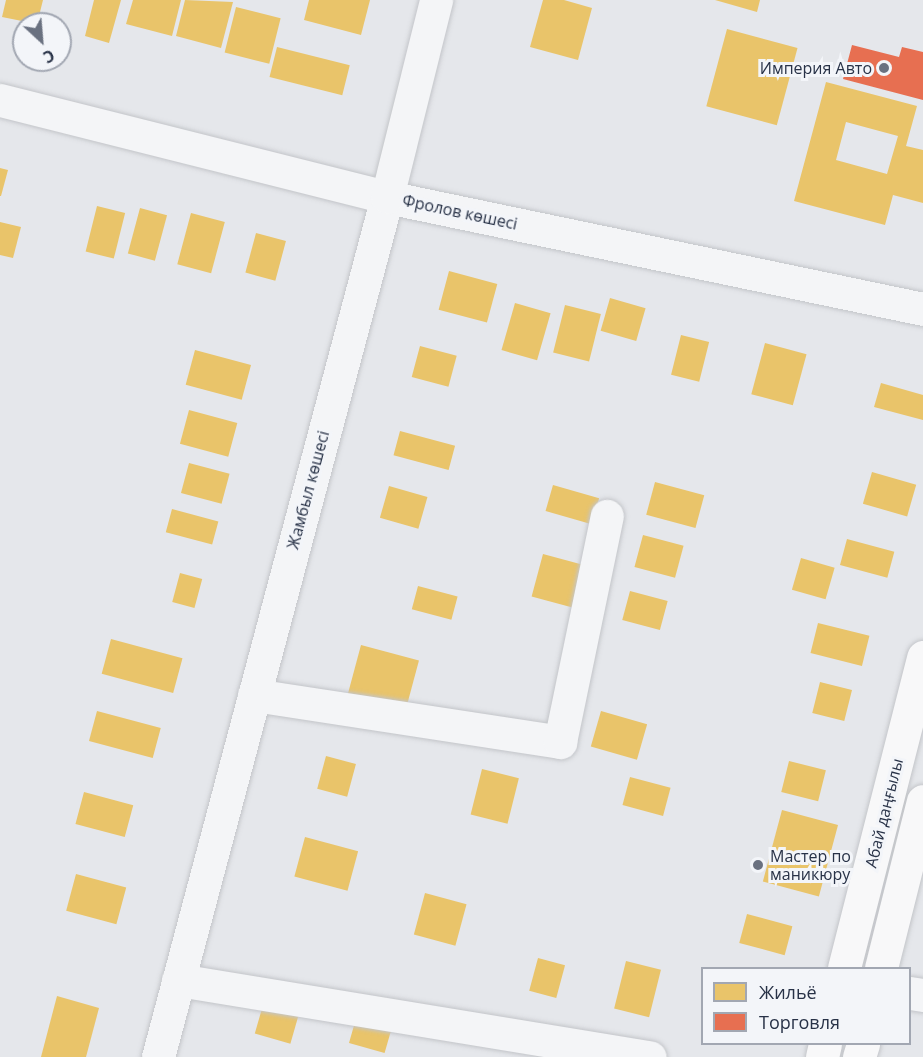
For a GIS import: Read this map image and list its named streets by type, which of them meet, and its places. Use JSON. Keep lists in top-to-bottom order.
{
  "streets": {
    "main road": ["Абай даңғылы"],
    "street": ["Фролов көшесі", "Жамбыл көшесі"]
  },
  "crossings": [
    ["Фролов көшесі", "Жамбыл көшесі"]
  ],
  "places": ["Империя Авто", "Мастер по маникюру"],
  "legend": ["Жильё", "Торговля"],
  "north": "bottom right"
}
